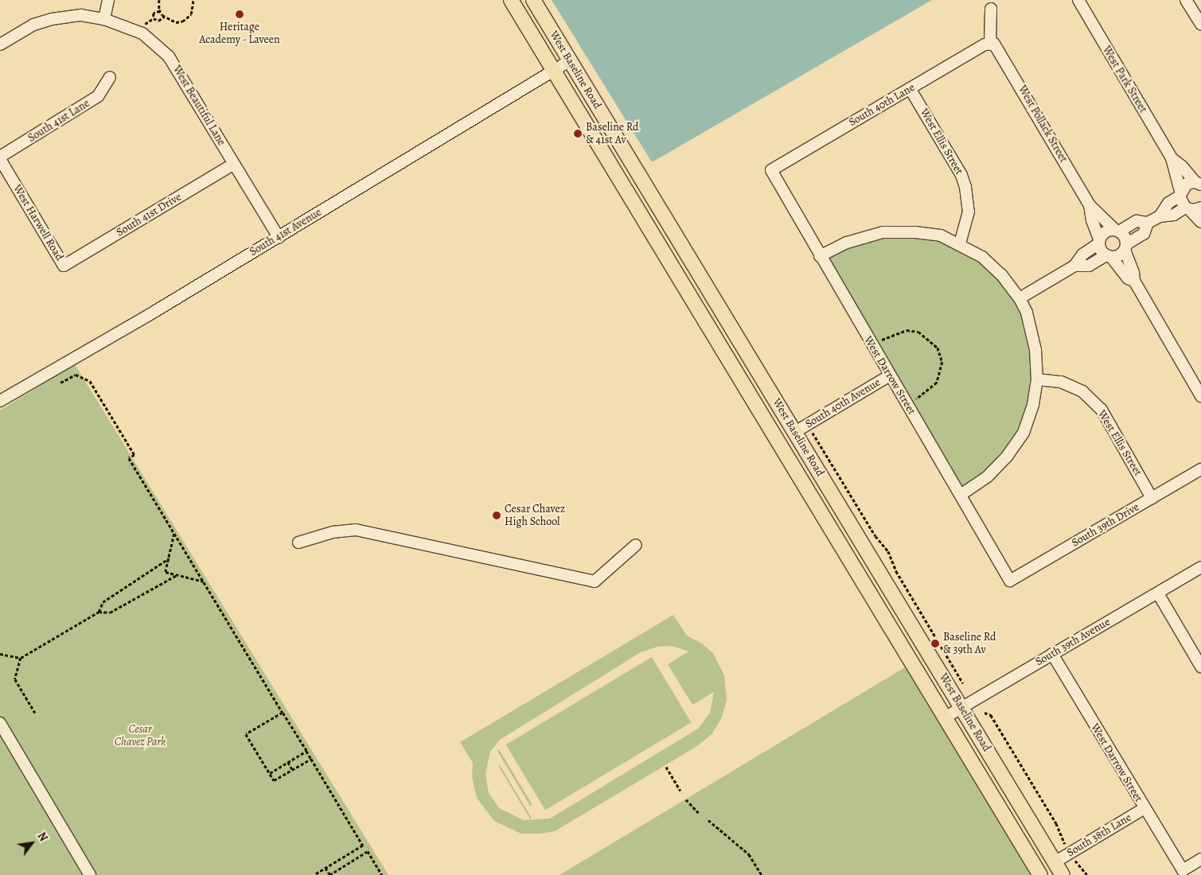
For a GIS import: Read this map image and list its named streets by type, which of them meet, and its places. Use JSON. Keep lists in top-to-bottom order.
{
  "streets": {
    "main road": ["West Baseline Road"],
    "street": [
      "West Park Street",
      "South 40th Lane",
      "West Beautiful Lane",
      "South 41st Lane",
      "West Pollack Street",
      "West Ellis Street",
      "South 41st Drive",
      "West Harwell Road",
      "South 41st Avenue",
      "West Darrow Street",
      "South 40th Avenue",
      "South 39th Drive",
      "South 39th Avenue",
      "South 38th Lane"
    ]
  },
  "crossings": [
    ["West Baseline Road", "South 41st Avenue"],
    ["West Baseline Road", "South 40th Avenue"],
    ["West Baseline Road", "South 39th Avenue"],
    ["West Baseline Road", "South 38th Lane"],
    ["South 40th Lane", "West Pollack Street"],
    ["South 40th Lane", "West Ellis Street"],
    ["South 40th Lane", "West Darrow Street"],
    ["West Beautiful Lane", "South 41st Drive"],
    ["West Beautiful Lane", "South 41st Avenue"],
    ["South 41st Lane", "West Harwell Road"],
    ["West Ellis Street", "South 39th Drive"],
    ["South 41st Drive", "West Harwell Road"],
    ["West Darrow Street", "South 40th Avenue"],
    ["West Darrow Street", "South 39th Drive"],
    ["West Darrow Street", "South 39th Avenue"],
    ["West Darrow Street", "South 38th Lane"]
  ],
  "parks": ["Cesar Chavez Park"],
  "places": [
    "Heritage Academy - Laveen",
    "Baseline Rd & 41st Av",
    "Cesar Chavez High School",
    "Baseline Rd & 39th Av"
  ],
  "north": "top right"
}
